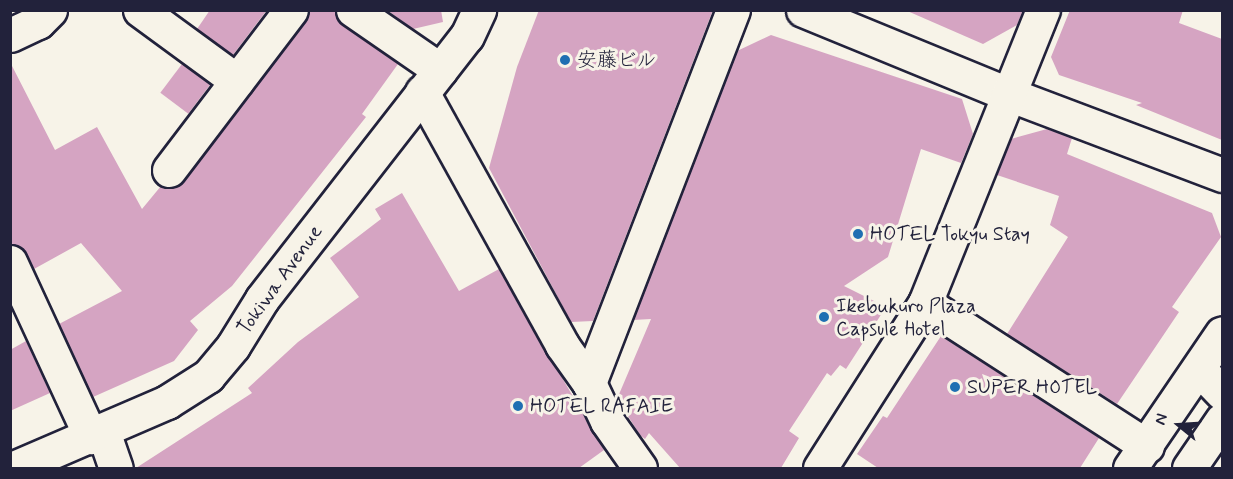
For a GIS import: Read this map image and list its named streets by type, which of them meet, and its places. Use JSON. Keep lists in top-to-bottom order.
{
  "streets": {
    "street": ["Tokiwa Avenue"]
  },
  "places": [
    "安藤ビル",
    "HOTEL Tokyu Stay",
    "Ikebukuro Plaza Capsule Hotel",
    "SUPER HOTEL",
    "HOTEL RAFAIE"
  ],
  "north": "left"
}
